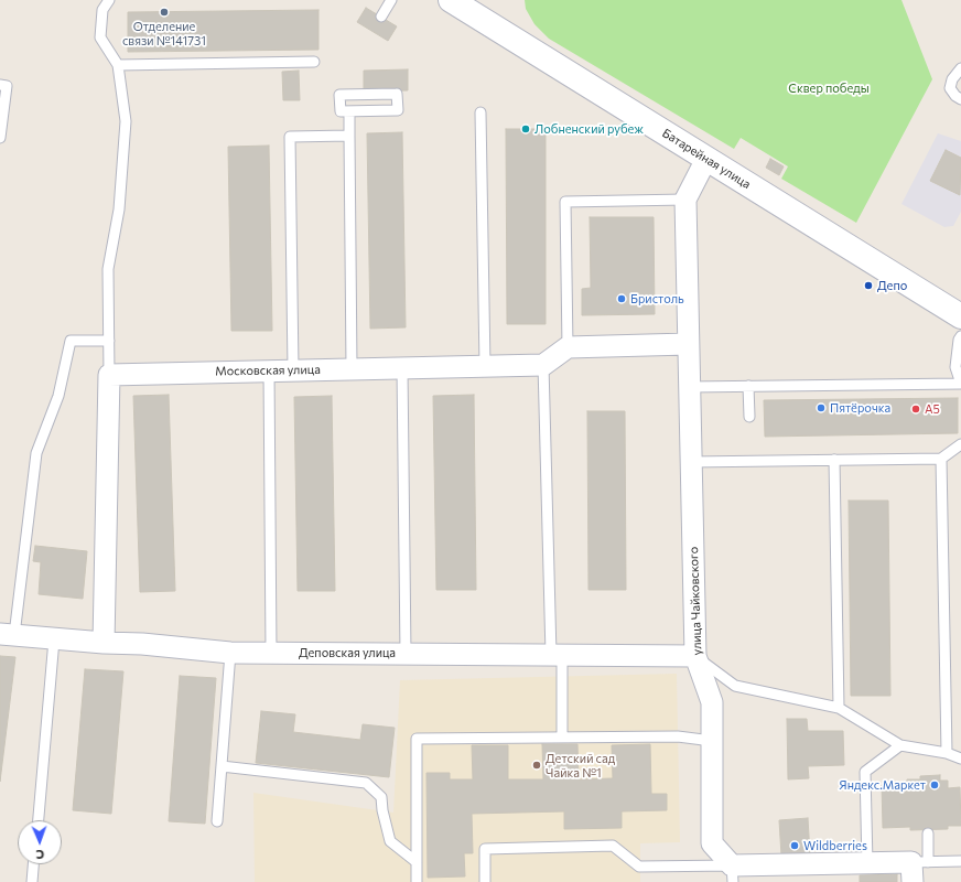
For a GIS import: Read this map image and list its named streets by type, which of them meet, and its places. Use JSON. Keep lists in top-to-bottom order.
{
  "streets": {
    "main road": ["Батарейная улица"],
    "street": ["Московская улица", "улица Чайковского", "Деповская улица"]
  },
  "crossings": [
    ["Батарейная улица", "улица Чайковского"],
    ["улица Чайковского", "Деповская улица"]
  ],
  "parks": ["Сквер победы"],
  "places": [
    "Отделение связи №141731",
    "Лобненский рубеж",
    "Депо",
    "Бристоль",
    "Пятёрочка",
    "А5",
    "Детский сад Чайка №1",
    "Яндекс.Маркет",
    "Wildberries"
  ],
  "north": "bottom"
}
